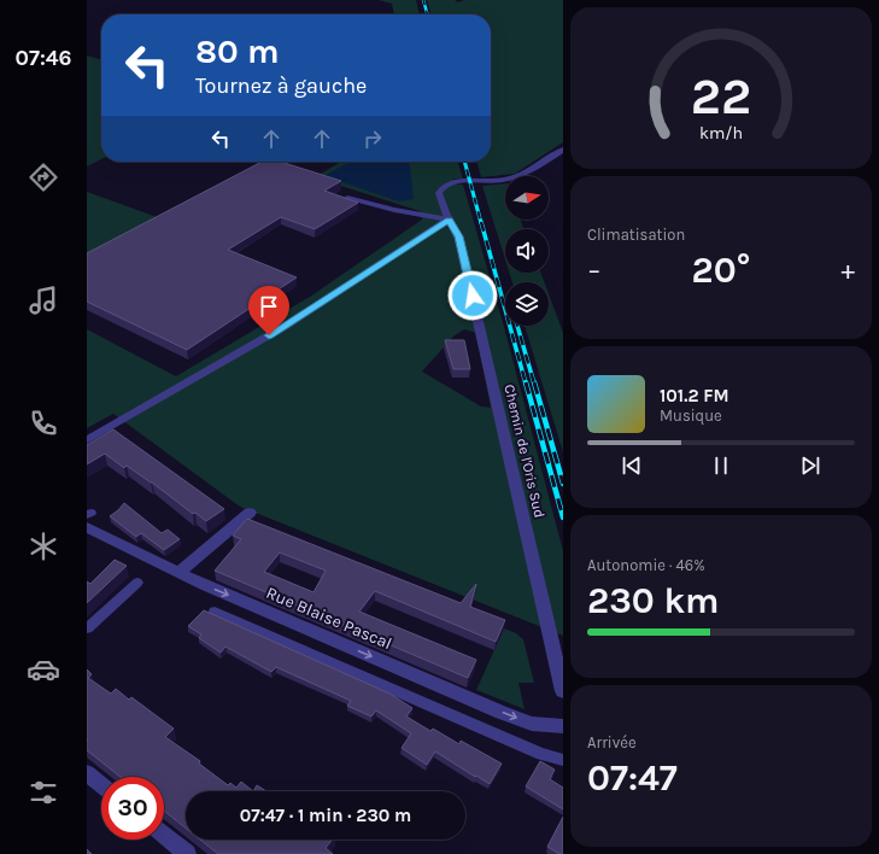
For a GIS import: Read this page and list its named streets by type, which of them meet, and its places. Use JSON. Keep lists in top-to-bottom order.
{
  "streets": {
    "street": ["Chemin de l'Oris Sud", "Rue Blaise Pascal"]
  },
  "one_way": ["Rue Blaise Pascal"],
  "north": "right",
  "page": {
    "tabs": "07:46",
    "turn": ["80 m", "Tournez à gauche"],
    "tile": [
      "Climatisation",
      ["Autonomie · 46%", "230 km"],
      ["Arrivée", "07:47"]
    ],
    "heat": ["−", "20°", "+"],
    "song": ["101.2 FM", "Musique"],
    "limit": "30",
    "trip": "07:47 · 1 min · 230 m",
    "gauge": ["22", "km/h"]
  }
}
